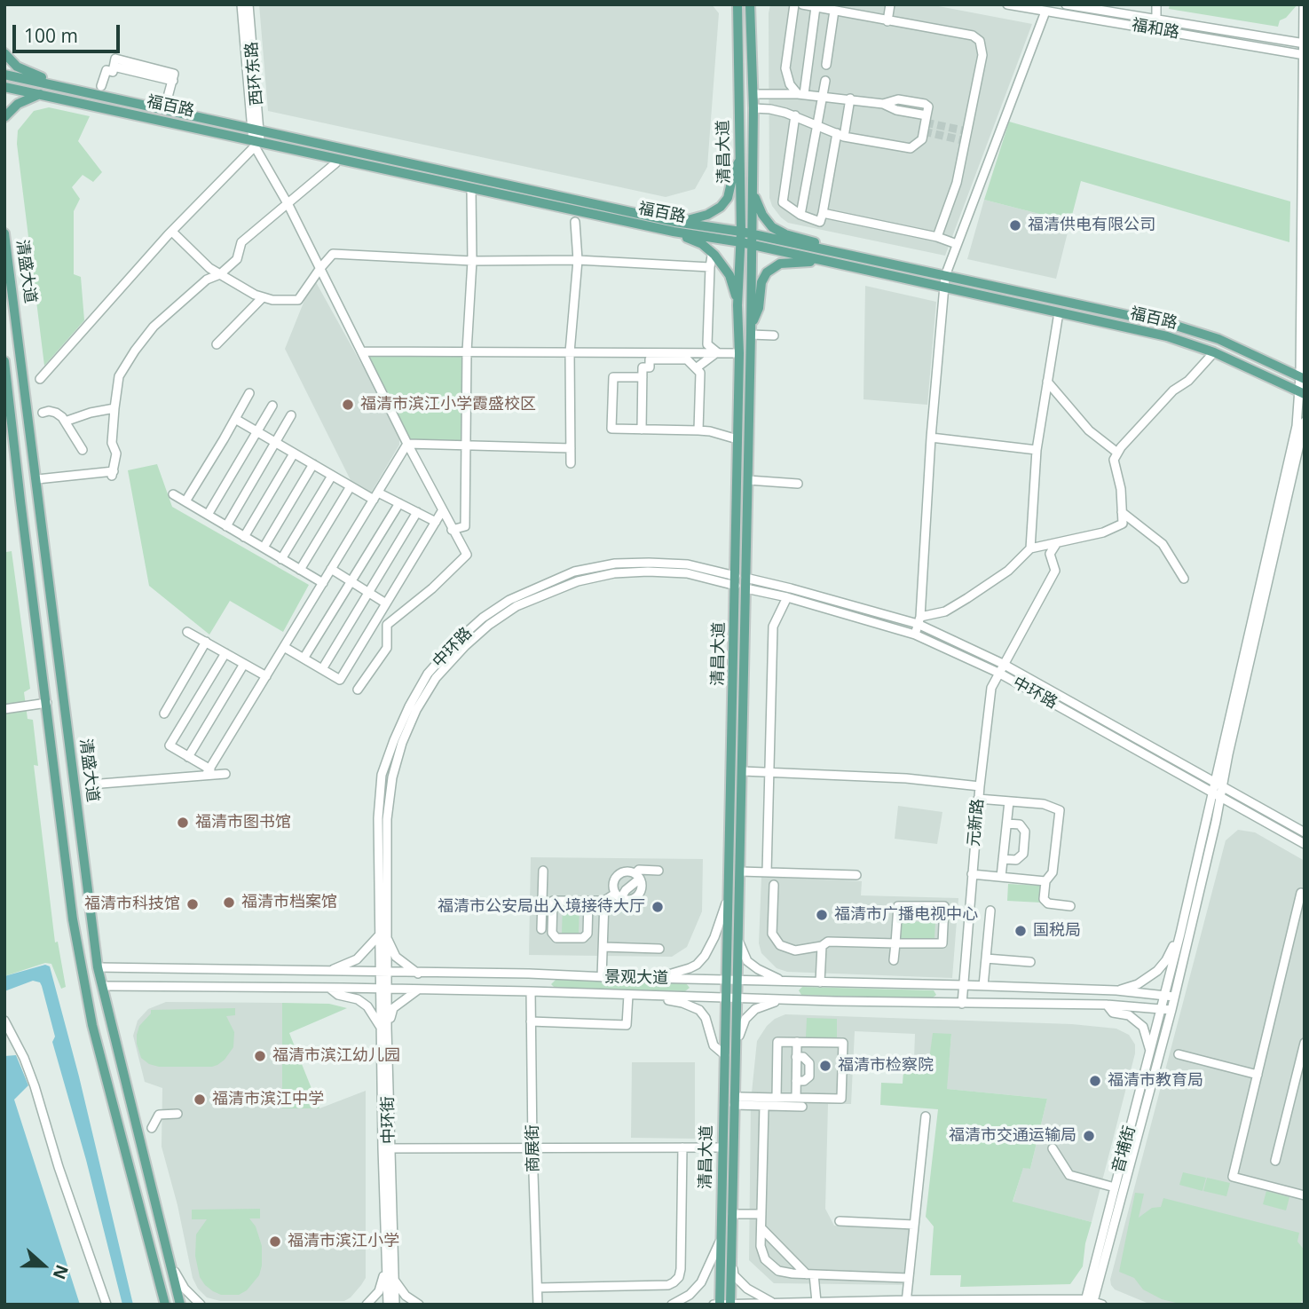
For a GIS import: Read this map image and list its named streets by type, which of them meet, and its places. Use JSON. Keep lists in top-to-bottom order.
{
  "streets": {
    "main road": ["福百路", "清昌大道", "清盛大道"],
    "street": [
      "福和路",
      "西环东路",
      "中环路",
      "元新路",
      "景观大道",
      "中环街",
      "商展街",
      "音埔街"
    ]
  },
  "crossings": [
    ["西环东路", "福百路"],
    ["福百路", "清昌大道"],
    ["清昌大道", "中环路"],
    ["清昌大道", "景观大道"],
    ["清盛大道", "景观大道"],
    ["中环路", "元新路"],
    ["中环路", "中环街"],
    ["中环路", "音埔街"],
    ["元新路", "景观大道"],
    ["景观大道", "中环街"],
    ["景观大道", "商展街"],
    ["景观大道", "音埔街"]
  ],
  "places": [
    "福清供电有限公司",
    "福清市滨江小学霞盛校区",
    "福清市图书馆",
    "福清市档案馆",
    "福清市科技馆",
    "福清市公安局出入境接待大厅",
    "福清市广播电视中心",
    "国税局",
    "福清市滨江幼儿园",
    "福清市检察院",
    "福清市教育局",
    "福清市滨江中学",
    "福清市交通运输局",
    "福清市滨江小学"
  ],
  "scale_bar": "100 m",
  "north": "right"
}
